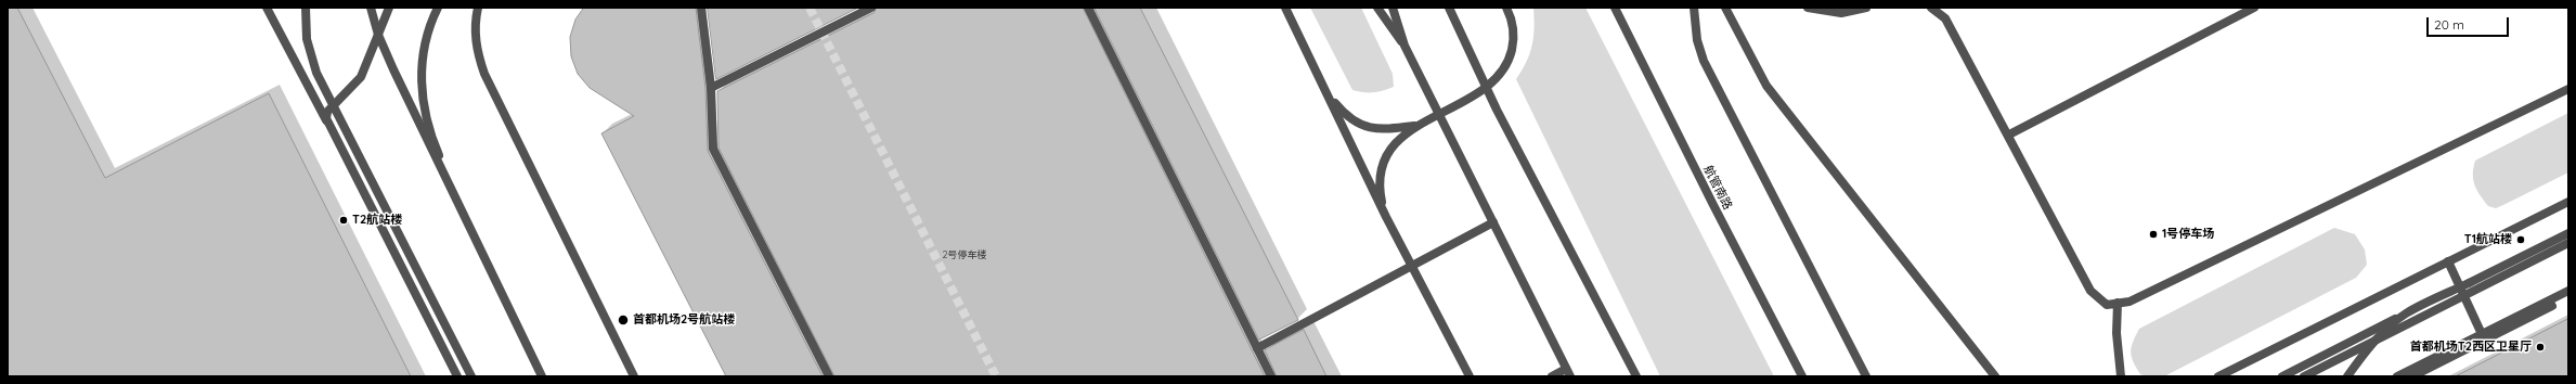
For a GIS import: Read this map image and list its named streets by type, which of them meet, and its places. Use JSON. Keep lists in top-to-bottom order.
{
  "streets": {
    "street": ["航管南路"]
  },
  "places": [
    "T2航站楼",
    "1号停车场",
    "T1航站楼",
    "首都机场2号航站楼",
    "首都机场T2西区卫星厅"
  ],
  "house_numbers": ["2号停车楼"],
  "scale_bar": "20 m"
}
